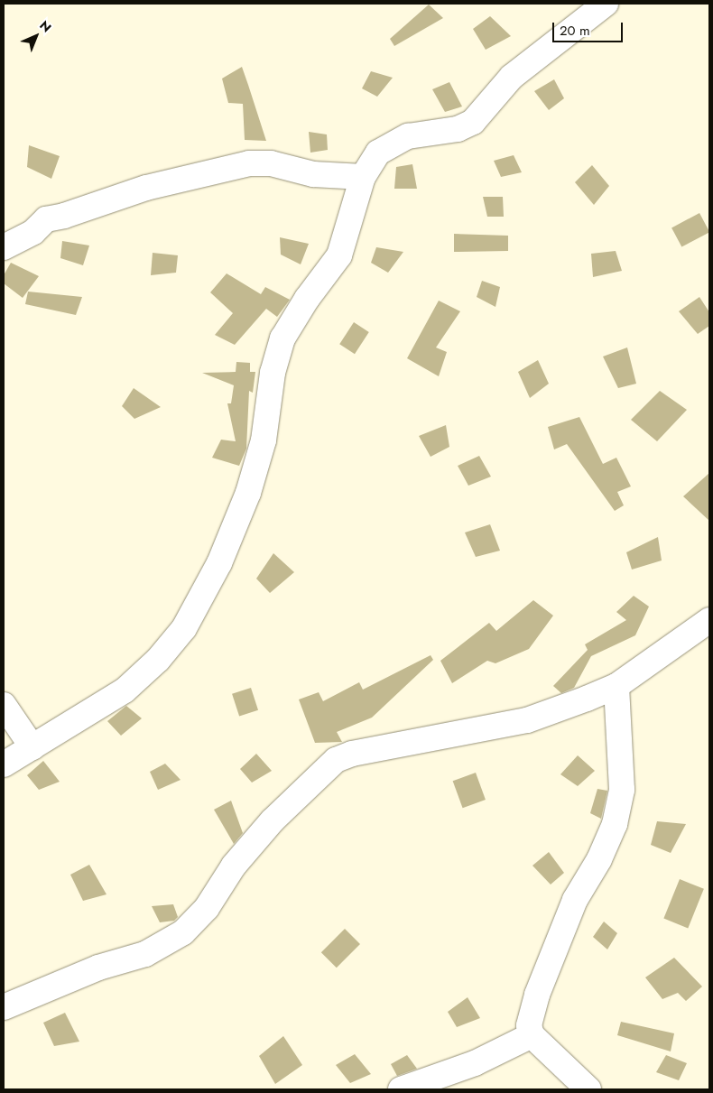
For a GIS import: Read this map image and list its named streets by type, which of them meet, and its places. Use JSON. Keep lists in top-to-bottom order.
{
  "scale_bar": "20 m",
  "north": "top right"
}
